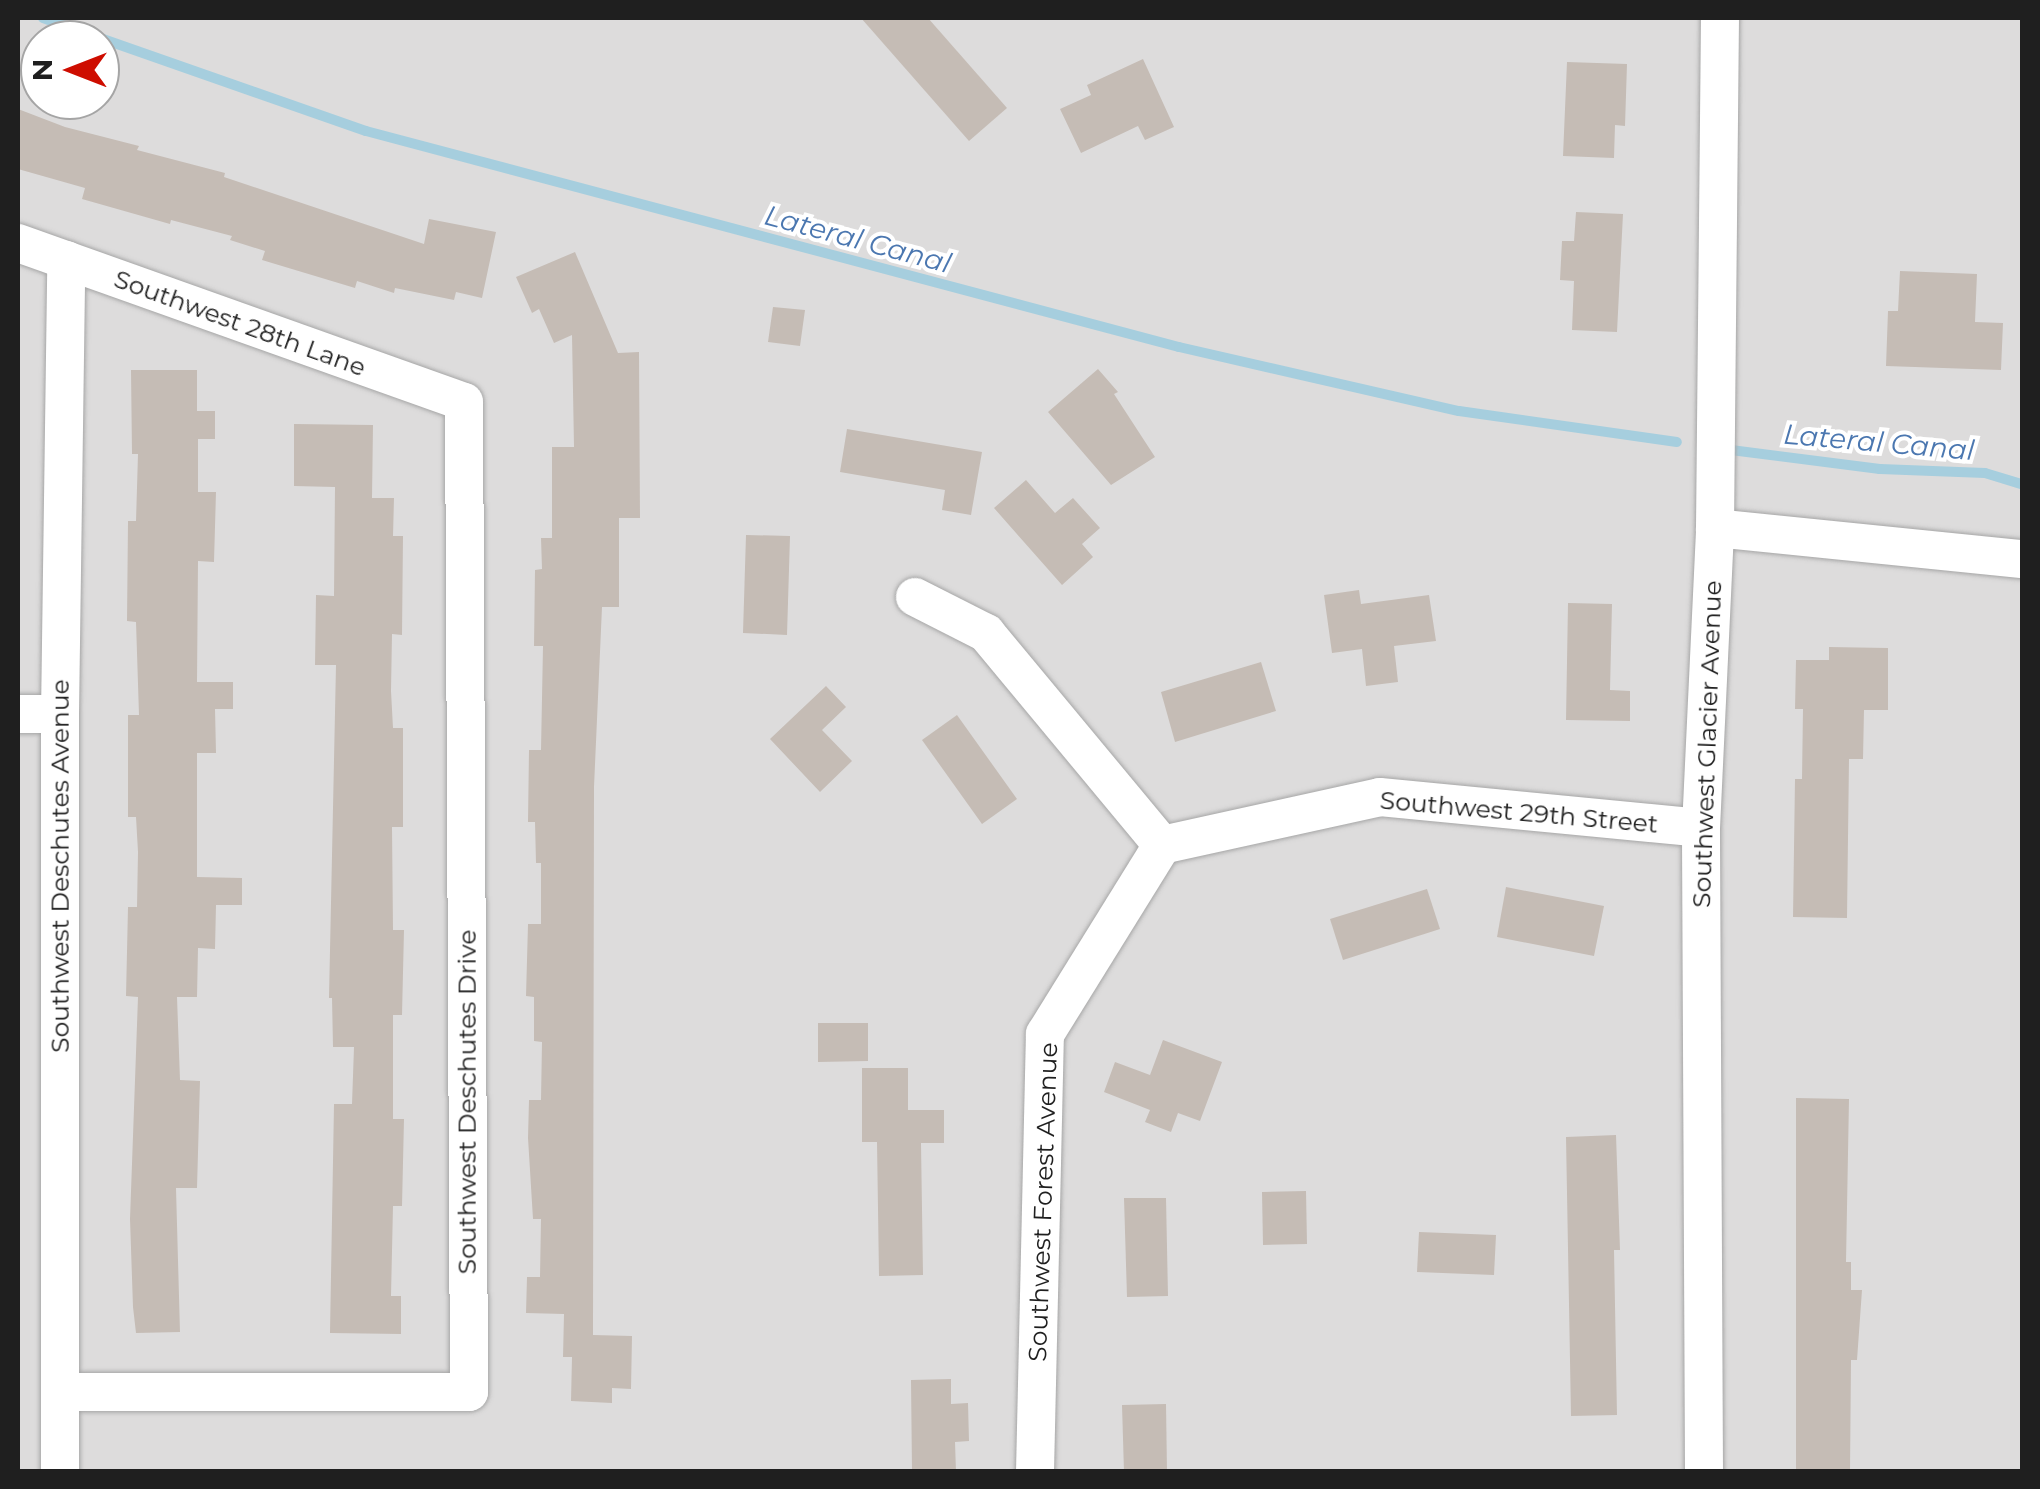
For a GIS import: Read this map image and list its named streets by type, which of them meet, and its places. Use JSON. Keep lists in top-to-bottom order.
{
  "streets": {
    "street": [
      "Southwest 28th Lane",
      "Southwest Glacier Avenue",
      "Southwest 29th Street",
      "Southwest Deschutes Avenue",
      "Southwest Deschutes Drive",
      "Southwest Forest Avenue"
    ]
  },
  "crossings": [
    ["Southwest 28th Lane", "Southwest Deschutes Avenue"],
    ["Southwest 28th Lane", "Southwest Deschutes Drive"],
    ["Southwest Glacier Avenue", "Southwest 29th Street"],
    ["Southwest 29th Street", "Southwest Forest Avenue"],
    ["Southwest Deschutes Avenue", "Southwest Deschutes Drive"]
  ],
  "water": ["Lateral Canal"],
  "north": "left"
}
